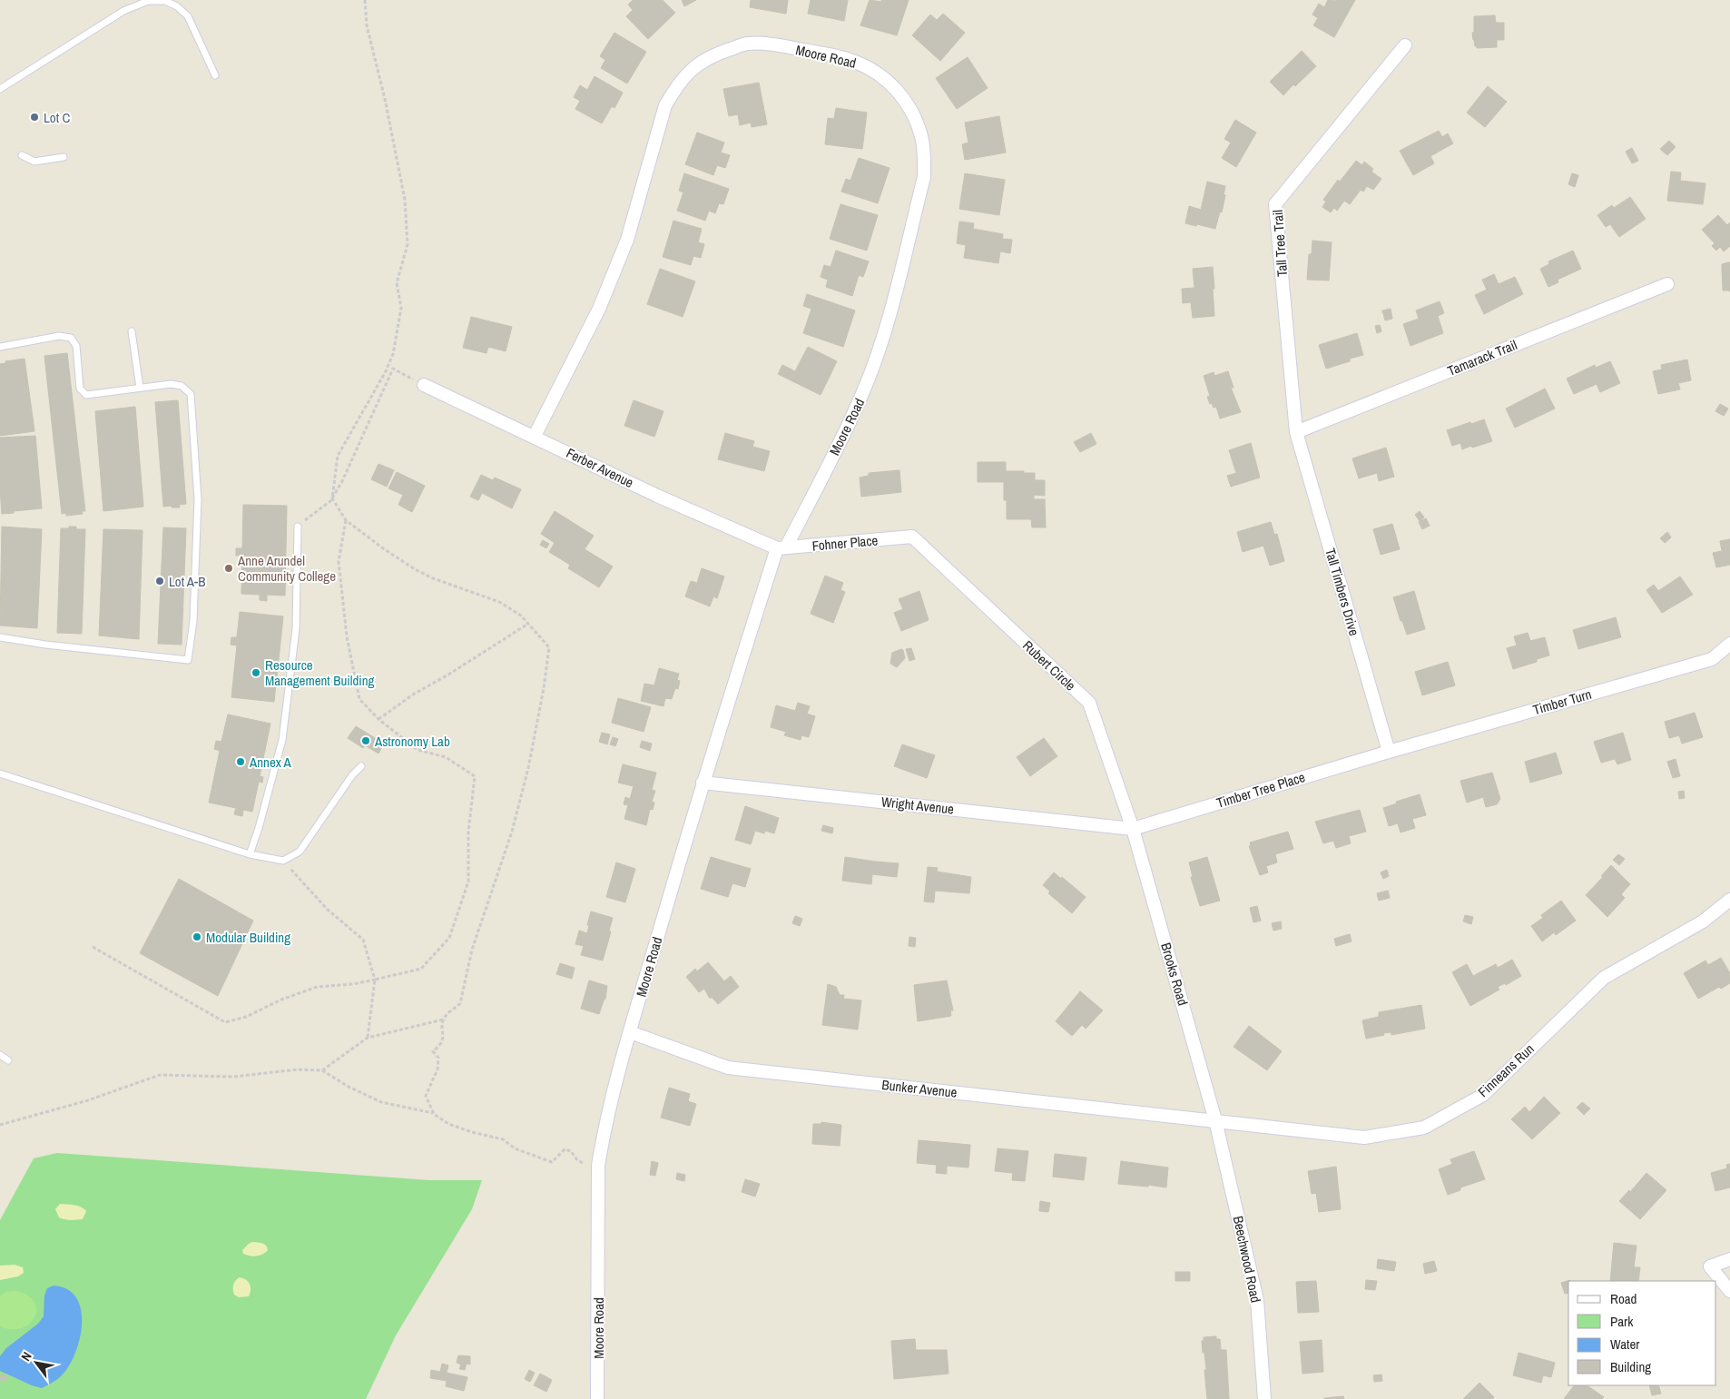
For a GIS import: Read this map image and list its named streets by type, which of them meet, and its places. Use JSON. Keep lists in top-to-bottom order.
{
  "streets": {
    "street": [
      "Moore Road",
      "Tall Tree Trail",
      "Tamarack Trail",
      "Ferber Avenue",
      "Fohner Place",
      "Tall Timbers Drive",
      "Rubert Circle",
      "Timber Turn",
      "Timber Tree Place",
      "Wright Avenue",
      "Brooks Road",
      "Finneans Run",
      "Bunker Avenue",
      "Beechwood Road"
    ]
  },
  "crossings": [
    ["Moore Road", "Ferber Avenue"],
    ["Moore Road", "Fohner Place"],
    ["Moore Road", "Wright Avenue"],
    ["Moore Road", "Bunker Avenue"],
    ["Tall Tree Trail", "Tamarack Trail"],
    ["Tall Tree Trail", "Tall Timbers Drive"],
    ["Tamarack Trail", "Tall Timbers Drive"],
    ["Ferber Avenue", "Fohner Place"],
    ["Fohner Place", "Rubert Circle"],
    ["Tall Timbers Drive", "Timber Turn"],
    ["Tall Timbers Drive", "Timber Tree Place"],
    ["Rubert Circle", "Timber Tree Place"],
    ["Rubert Circle", "Wright Avenue"],
    ["Rubert Circle", "Brooks Road"],
    ["Timber Turn", "Timber Tree Place"],
    ["Timber Tree Place", "Wright Avenue"],
    ["Timber Tree Place", "Brooks Road"],
    ["Wright Avenue", "Brooks Road"],
    ["Brooks Road", "Finneans Run"],
    ["Brooks Road", "Bunker Avenue"],
    ["Brooks Road", "Beechwood Road"],
    ["Finneans Run", "Bunker Avenue"],
    ["Finneans Run", "Beechwood Road"],
    ["Bunker Avenue", "Beechwood Road"]
  ],
  "places": [
    "Lot C",
    "Anne Arundel Community College",
    "Lot A-B",
    "Resource Management Building",
    "Astronomy Lab",
    "Annex A",
    "Modular Building"
  ],
  "legend": [
    "Road",
    "Park",
    "Water",
    "Building"
  ],
  "north": "top left"
}
